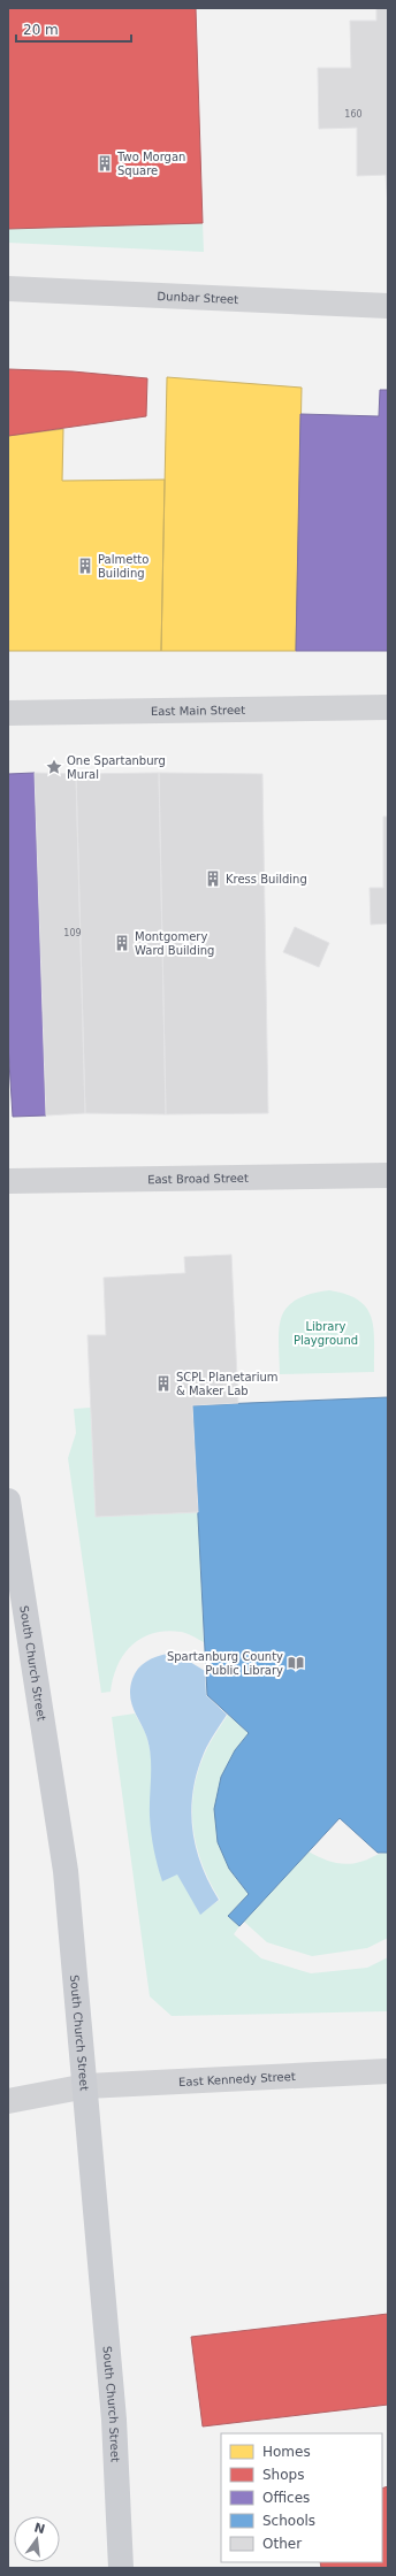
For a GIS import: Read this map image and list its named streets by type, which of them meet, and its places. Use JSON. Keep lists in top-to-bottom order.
{
  "streets": {
    "main road": ["South Church Street"],
    "street": [
      "Dunbar Street",
      "East Main Street",
      "East Broad Street",
      "East Kennedy Street"
    ]
  },
  "crossings": [
    ["South Church Street", "East Kennedy Street"]
  ],
  "parks": ["Library Playground"],
  "places": {
    "building": [
      "Two Morgan Square",
      "Palmetto Building",
      "Kress Building",
      "Montgomery Ward Building",
      "SCPL Planetarium & Maker Lab"
    ],
    "place": ["One Spartanburg Mural"],
    "library": ["Spartanburg County Public Library"]
  },
  "house_numbers": ["160", "109"],
  "legend": [
    "Homes",
    "Shops",
    "Offices",
    "Schools",
    "Other"
  ],
  "scale_bar": "20 m",
  "north": "top"
}
